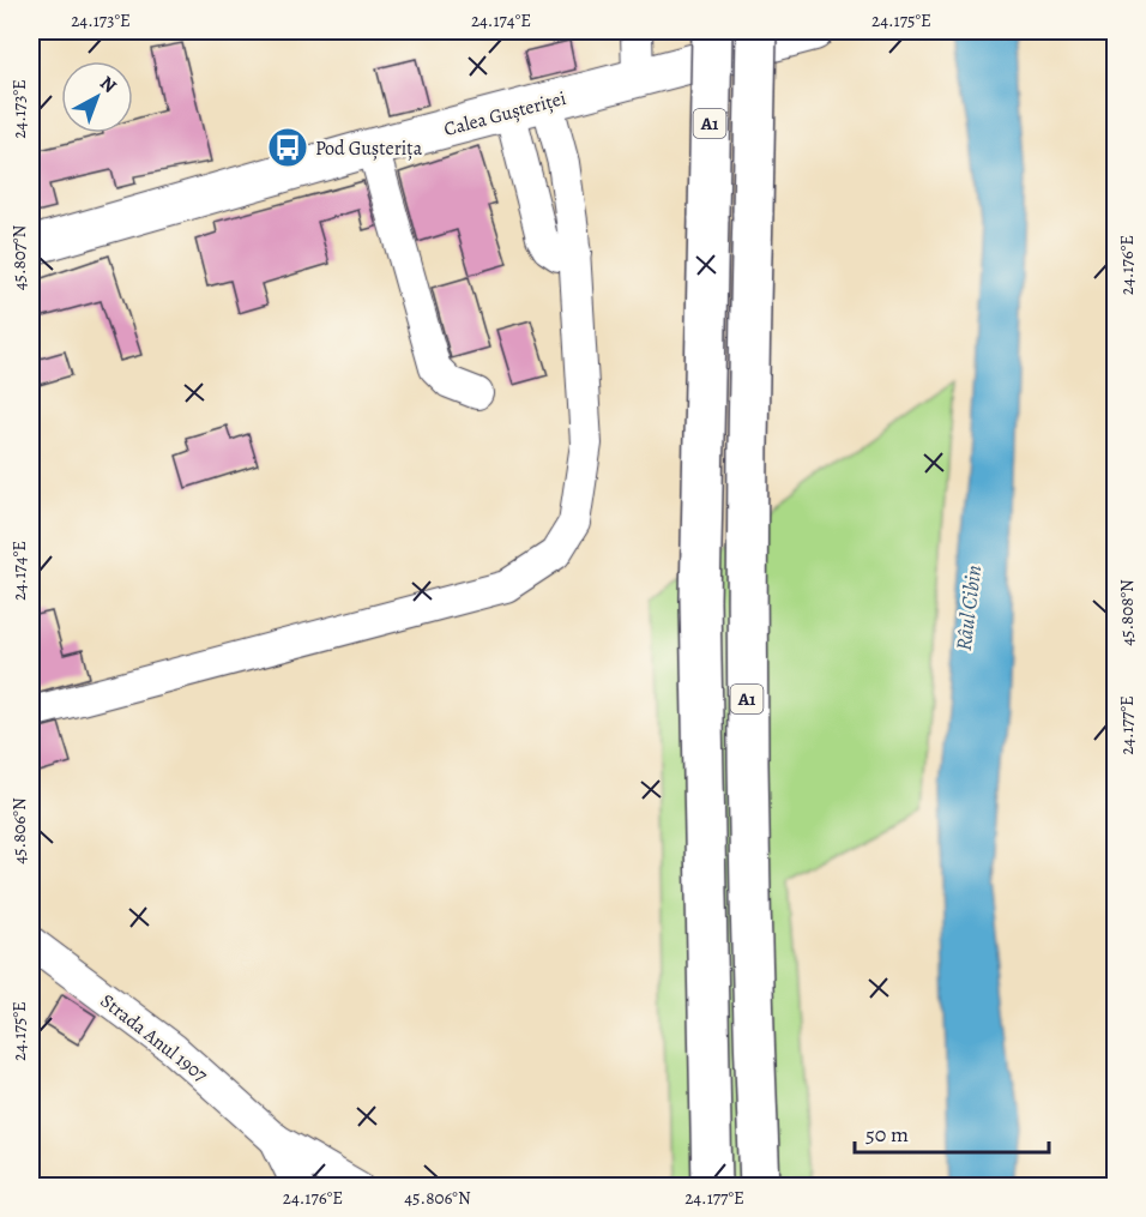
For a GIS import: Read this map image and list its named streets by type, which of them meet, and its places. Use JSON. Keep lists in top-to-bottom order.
{
  "streets": {
    "highway": ["A1"],
    "main road": ["Calea Gușteriței"],
    "street": ["Strada Anul 1907"]
  },
  "water": ["Râul Cibin"],
  "places": {
    "bus stop": ["Pod Gușterița"]
  },
  "scale_bar": "50 m",
  "north": "top right",
  "coordinates": [
    "24.173°E",
    "24.174°E",
    "24.175°E",
    "45.807°N",
    "24.176°E",
    "45.808°N",
    "24.177°E",
    "45.806°N"
  ]
}
